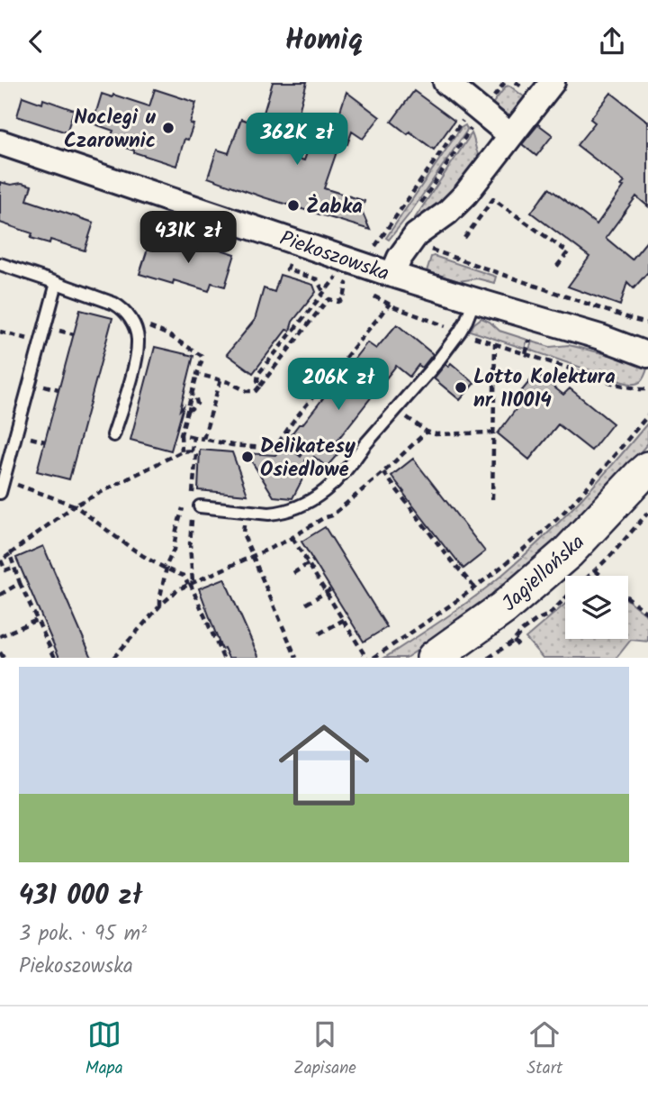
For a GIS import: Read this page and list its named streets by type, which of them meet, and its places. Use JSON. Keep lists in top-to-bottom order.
{
  "streets": {
    "street": ["Piekoszowska", "Jagiellońska"]
  },
  "places": [
    "Noclegi u Czarownic",
    "Żabka",
    "Lotto Kolektura nr 110014",
    "Delikatesy Osiedlowe"
  ],
  "page": {
    "header": "Homiq",
    "price": ["362K zł", "431K zł", "206K zł"],
    "list": [
      {
        "name": "431 000 zł",
        "note": "3 pok. · 95 m² · Piekoszowska"
      }
    ],
    "tabs": ["Mapa", "Zapisane", "Start"]
  }
}
